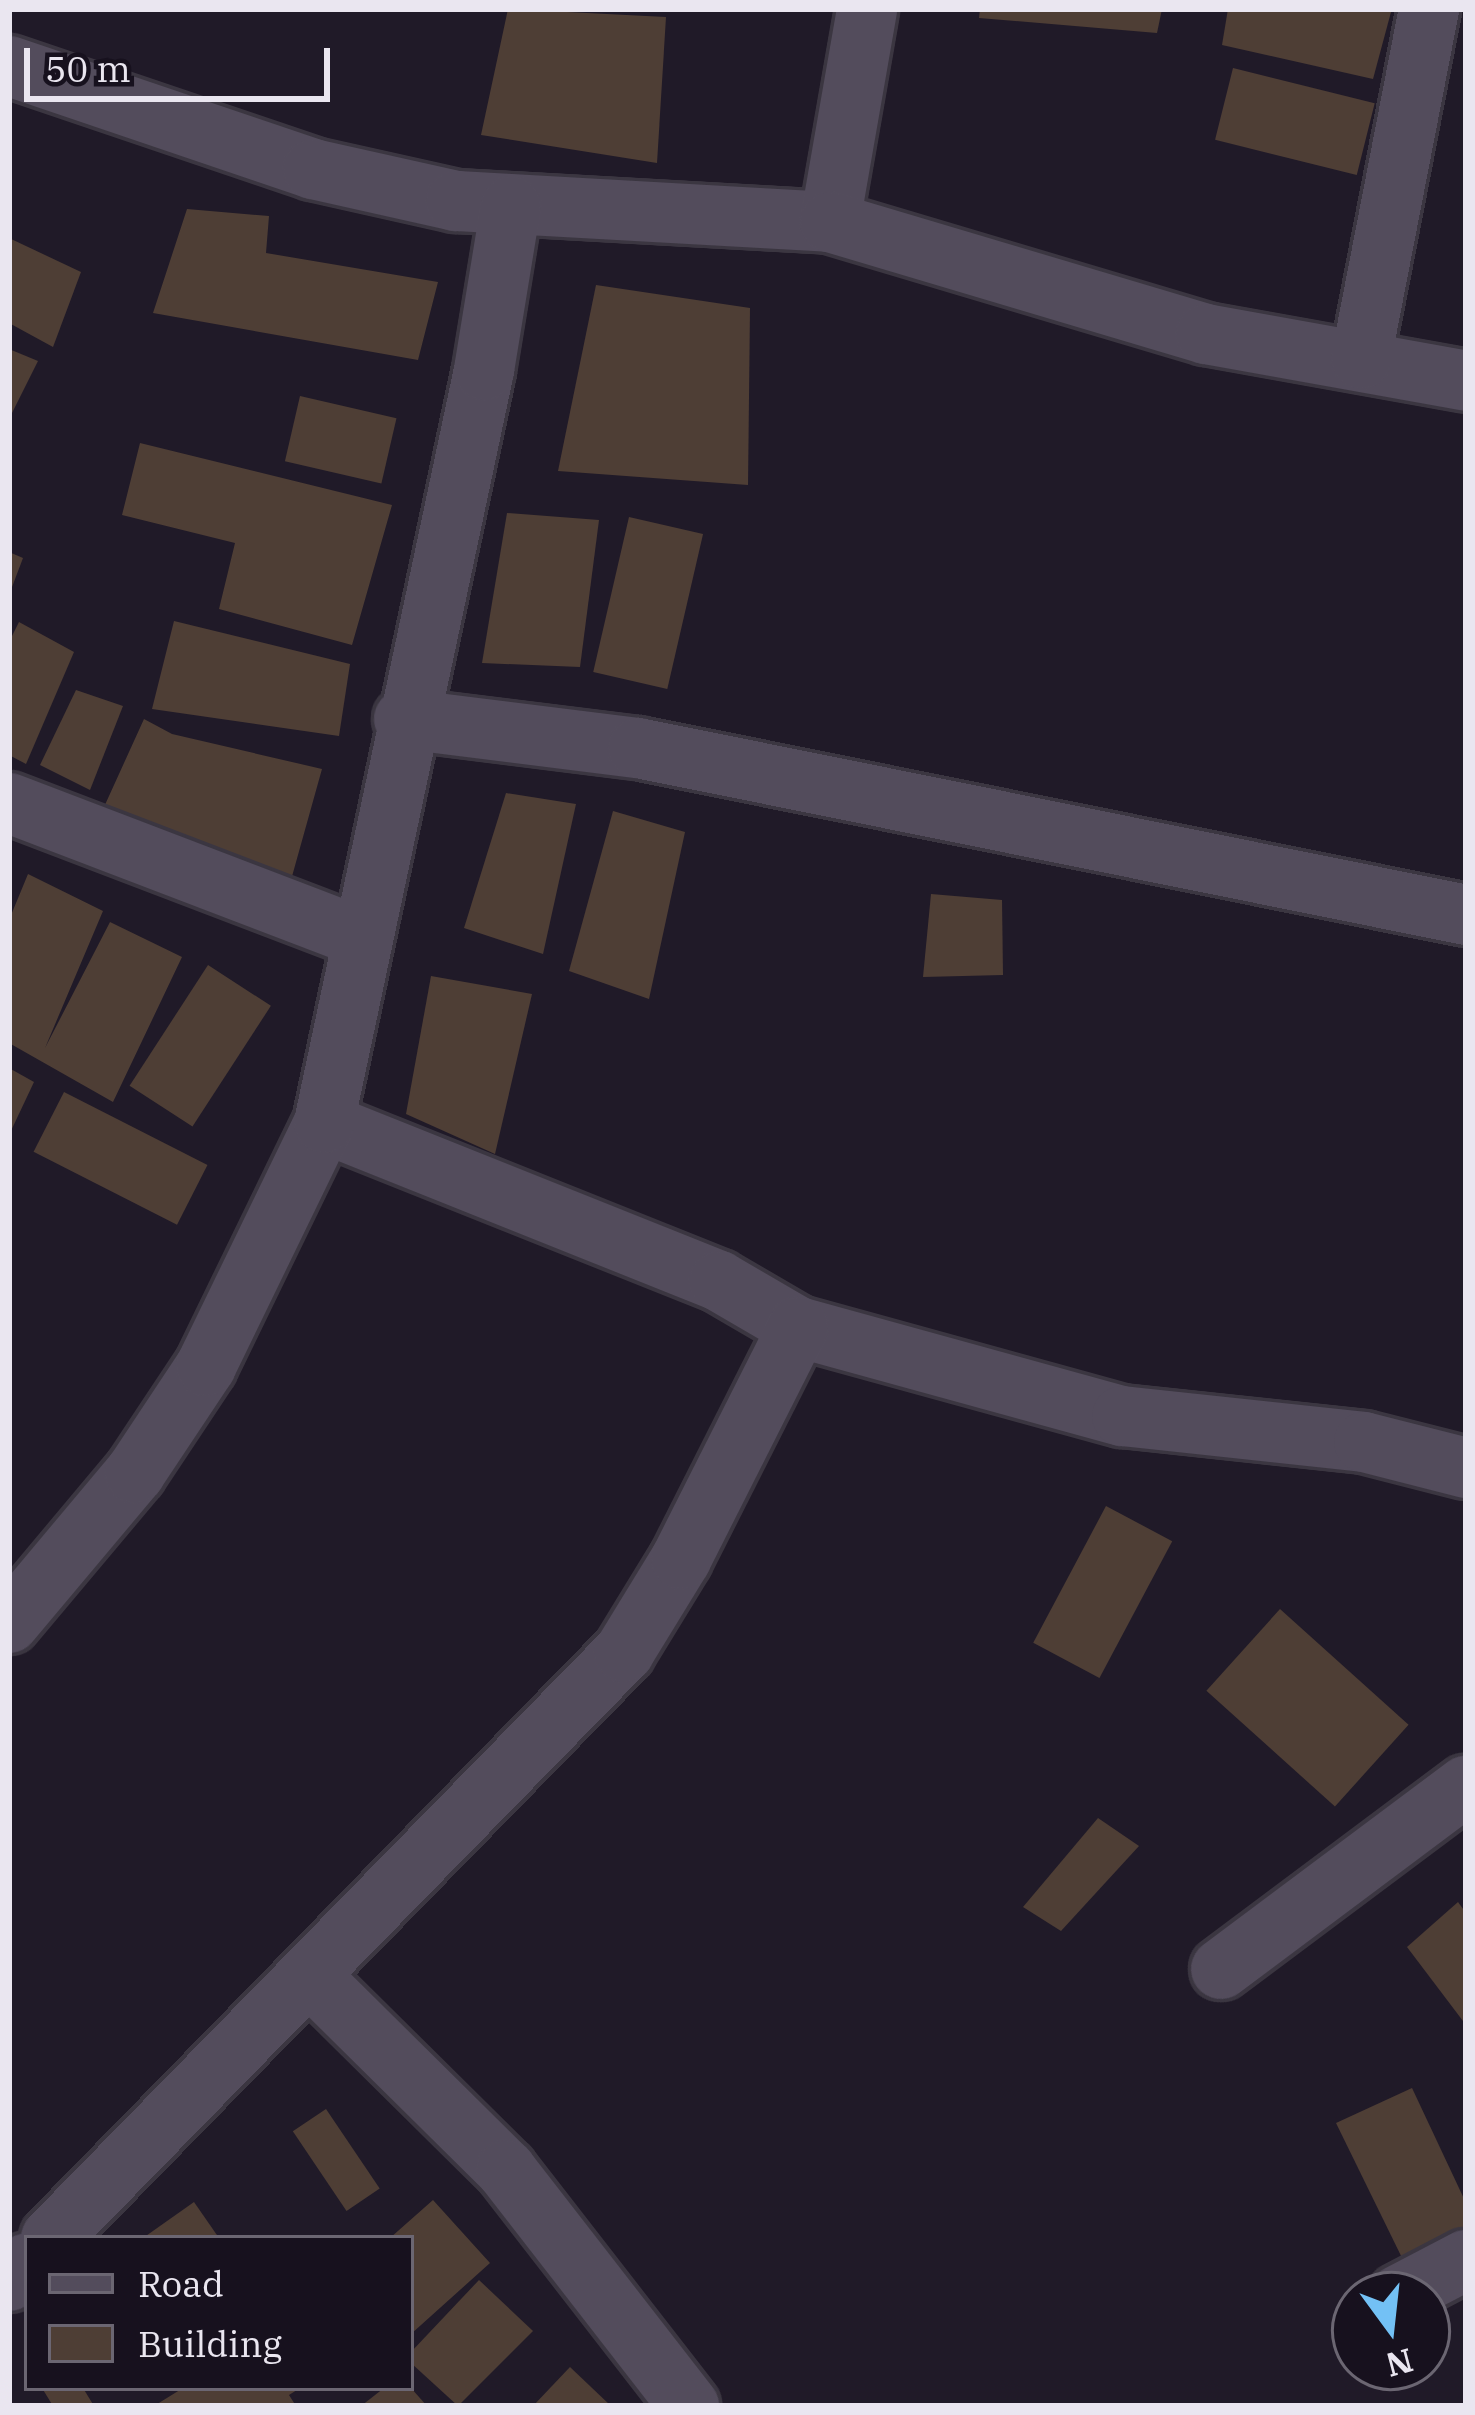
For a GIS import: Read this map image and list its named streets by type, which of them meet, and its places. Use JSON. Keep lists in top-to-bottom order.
{
  "legend": ["Road", "Building"],
  "scale_bar": "50 m",
  "north": "bottom"
}
